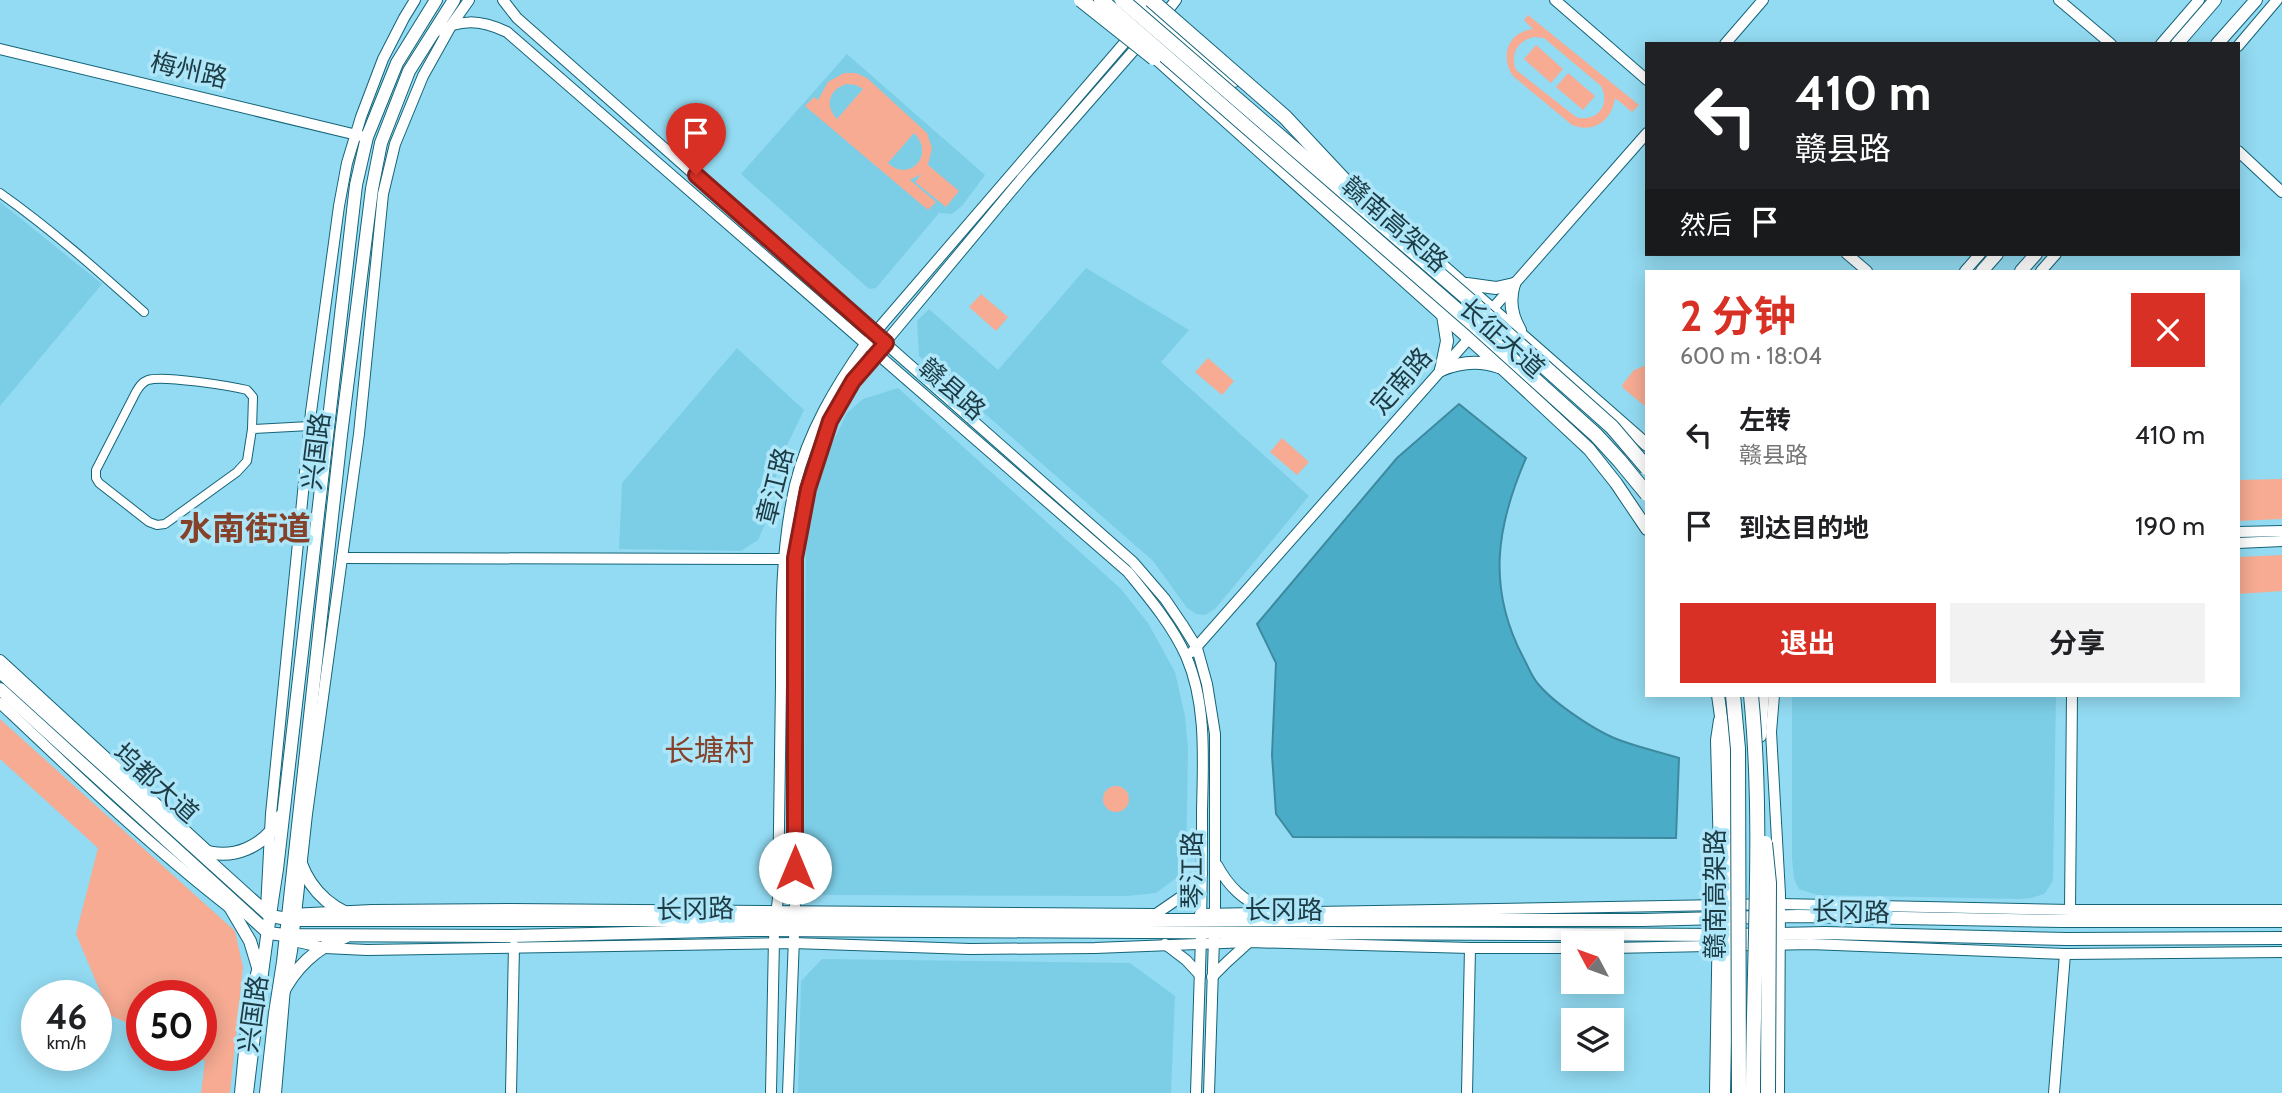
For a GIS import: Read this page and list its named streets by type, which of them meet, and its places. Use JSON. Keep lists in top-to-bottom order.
{
  "streets": {
    "highway": ["赣南高架路"],
    "main road": [
      "长征大道",
      "兴国路",
      "坞都大道",
      "长冈路"
    ],
    "street": [
      "梅州路",
      "定南路",
      "赣县路",
      "章江路",
      "琴江路"
    ]
  },
  "crossings": [
    ["梅州路", "兴国路"],
    ["长征大道", "定南路"],
    ["长征大道", "章江路"],
    ["定南路", "赣县路"],
    ["定南路", "琴江路"],
    ["赣县路", "兴国路"],
    ["赣县路", "章江路"],
    ["赣县路", "琴江路"],
    ["兴国路", "坞都大道"],
    ["兴国路", "长冈路"],
    ["章江路", "长冈路"],
    ["琴江路", "长冈路"]
  ],
  "districts": ["水南街道", "长塘村"],
  "north": "top left",
  "page": {
    "turn": ["410 m", "赣县路"],
    "then": "然后",
    "heading": ["2 分钟", "600 m · 18:04"],
    "list": [
      {
        "name": "左转",
        "note": "赣县路",
        "value": "410 m"
      },
      {
        "name": "到达目的地",
        "value": "190 m"
      }
    ],
    "buttons": ["退出", "分享"],
    "speed": "46 km/h",
    "limit": "50"
  }
}
